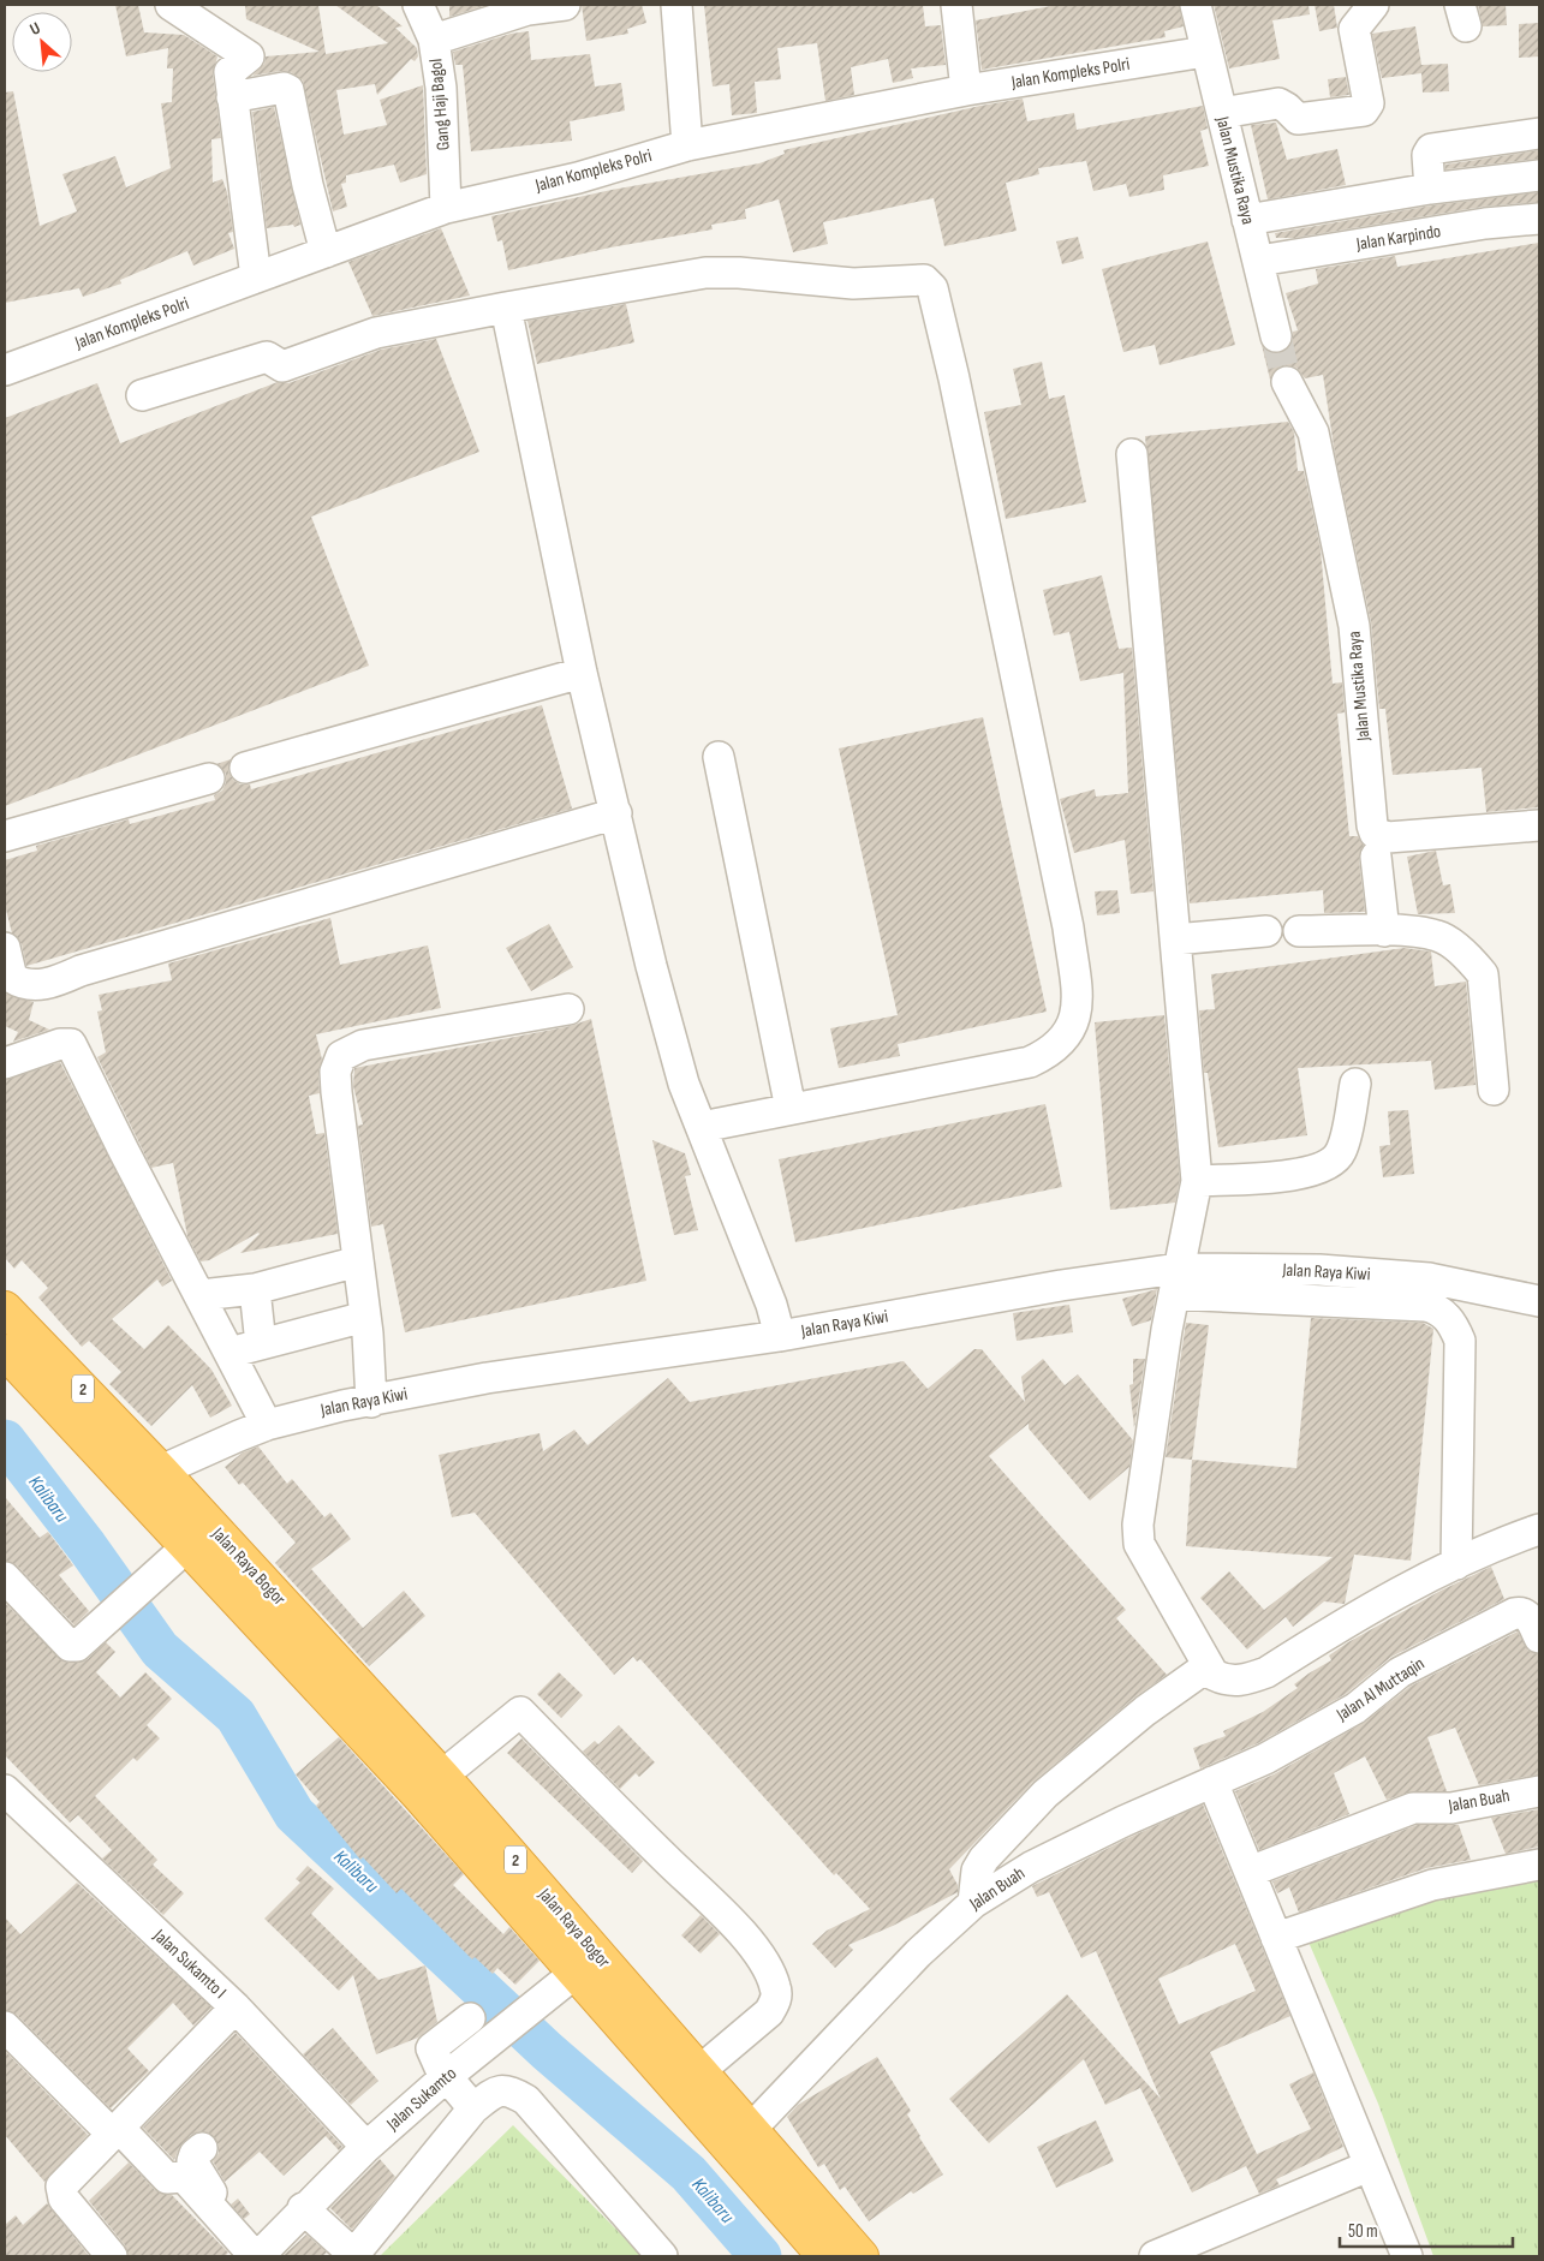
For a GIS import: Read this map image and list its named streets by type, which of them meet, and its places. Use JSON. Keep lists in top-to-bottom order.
{
  "streets": {
    "highway": ["2", "Jalan Raya Bogor"],
    "street": [
      "Jalan Kompleks Polri",
      "Gang Haji Bagol",
      "Jalan Mustika Raya",
      "Jalan Karpindo",
      "Jalan Raya Kiwi",
      "Jalan Al Muttaqin",
      "Jalan Buah",
      "Jalan Sukamto I",
      "Jalan Sukamto"
    ]
  },
  "crossings": [
    ["Jalan Kompleks Polri", "Gang Haji Bagol"],
    ["Jalan Kompleks Polri", "Jalan Mustika Raya"],
    ["Jalan Mustika Raya", "Jalan Karpindo"],
    ["Jalan Raya Kiwi", "Jalan Raya Bogor"],
    ["Jalan Raya Bogor", "Jalan Buah"],
    ["Jalan Raya Bogor", "Jalan Sukamto"],
    ["Jalan Al Muttaqin", "Jalan Buah"],
    ["Jalan Sukamto I", "Jalan Sukamto"]
  ],
  "water": ["Kalibaru"],
  "scale_bar": "50 m",
  "north": "top left"
}
